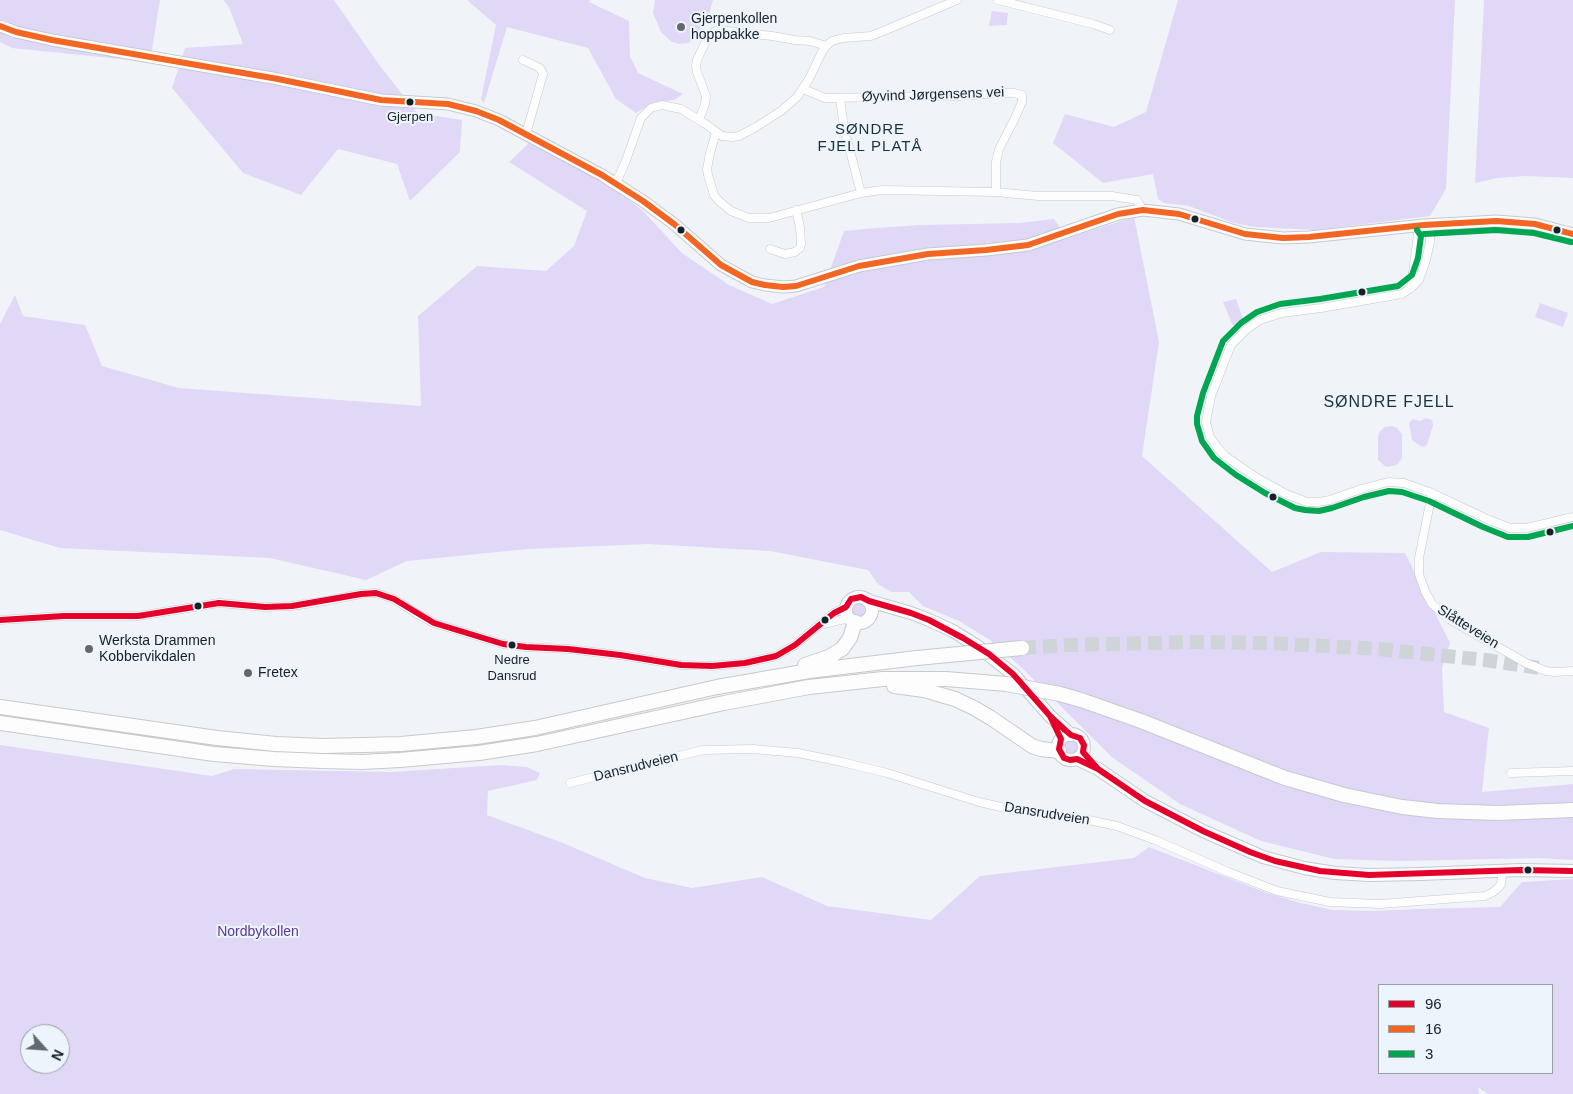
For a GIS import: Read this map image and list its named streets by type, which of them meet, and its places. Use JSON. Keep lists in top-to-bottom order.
{
  "streets": {
    "street": ["Øyvind Jørgensens vei", "Slåtteveien", "Dansrudveien"]
  },
  "districts": ["SØNDRE FJELL PLATÅ", "SØNDRE FJELL"],
  "parks": ["Nordbykollen"],
  "places": [
    "Gjerpenkollen hoppbakke",
    "Gjerpen",
    "Nedre Dansrud",
    "Werksta Drammen Kobbervikdalen",
    "Fretex"
  ],
  "lines": ["transit line 16", "transit line 3", "transit line 96"],
  "legend": ["96", "16", "3"],
  "north": "bottom right"
}
